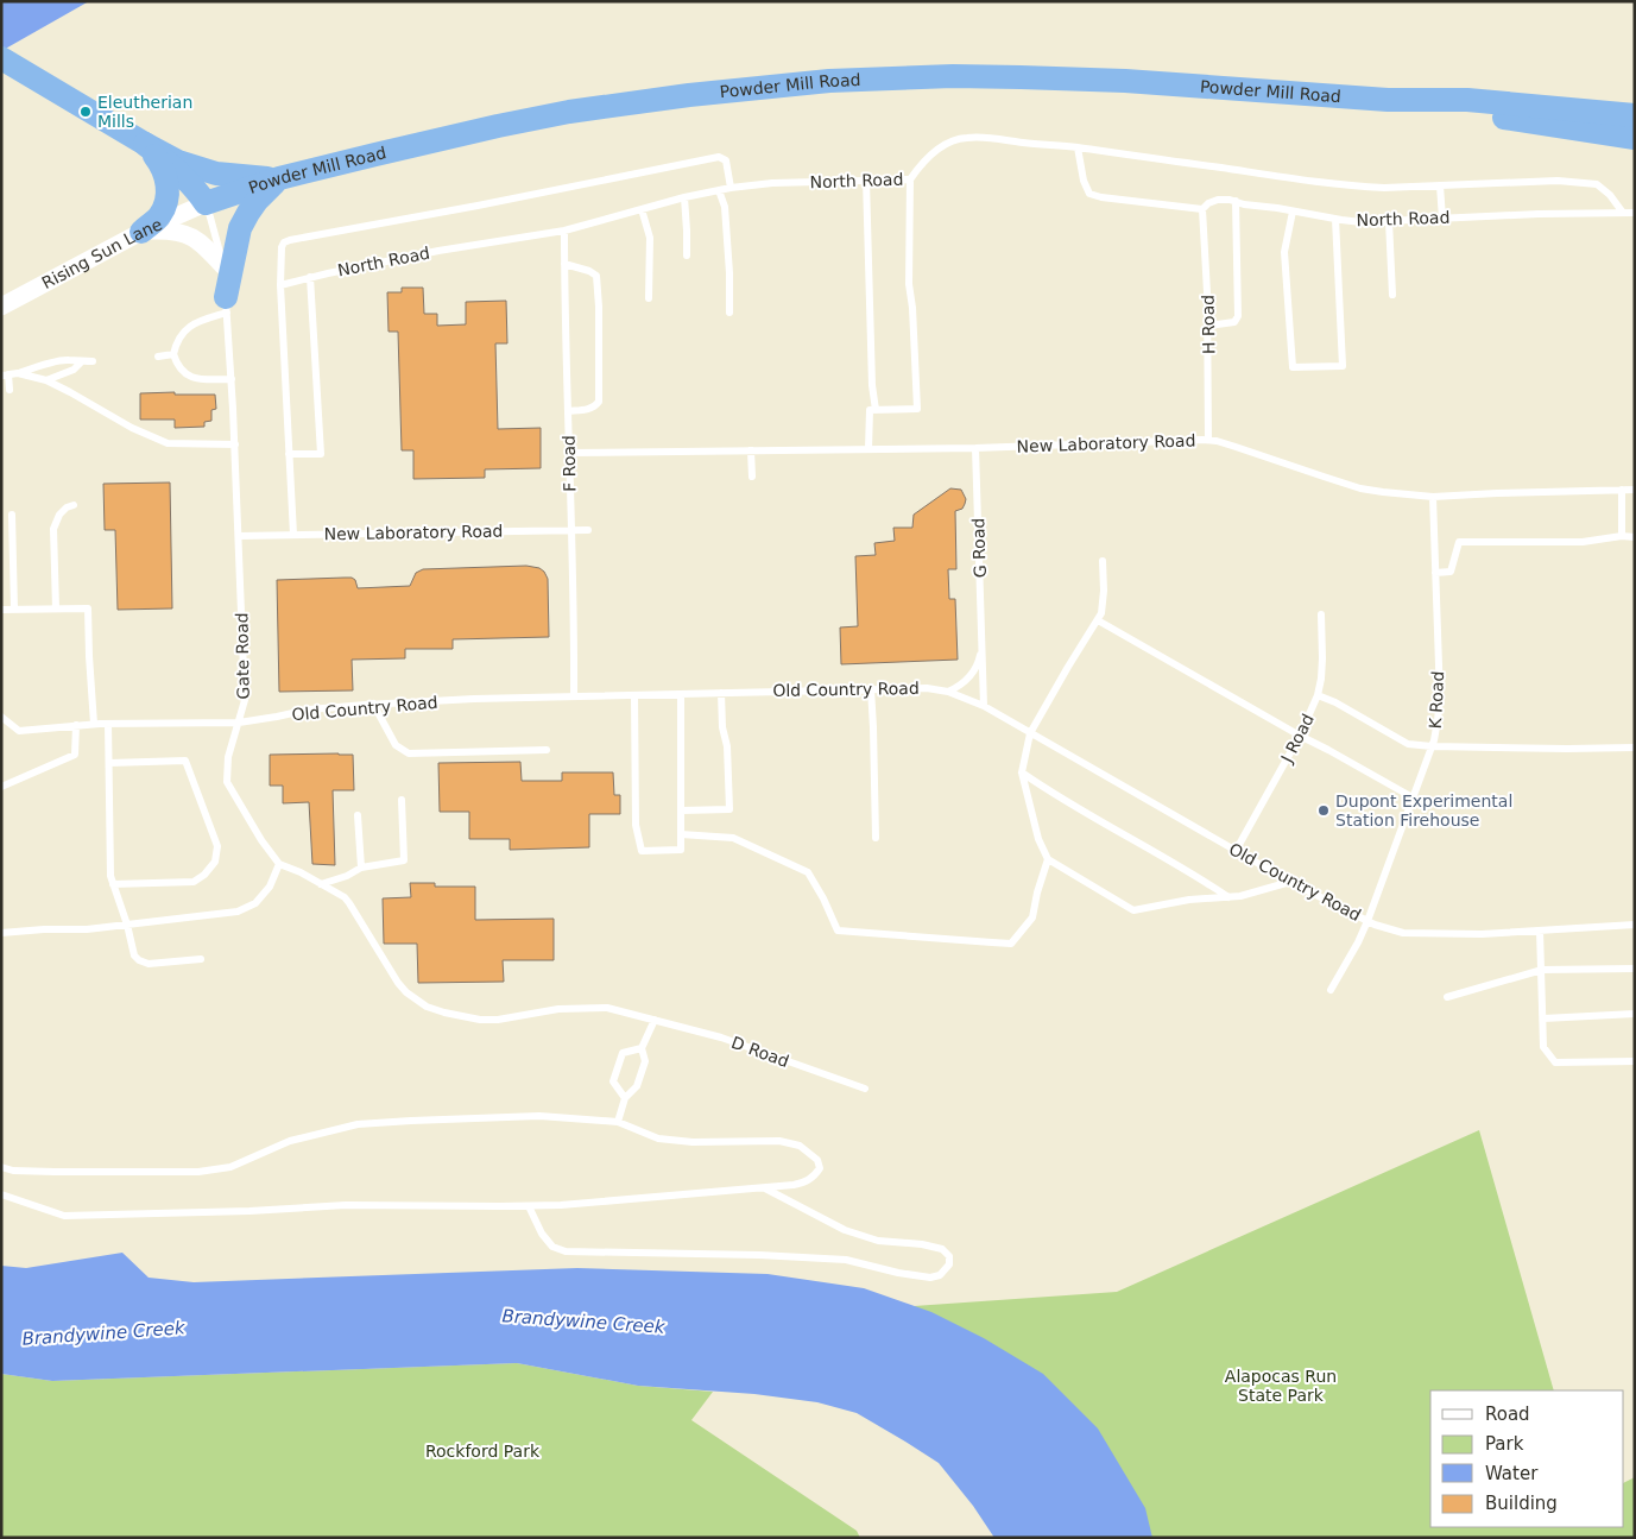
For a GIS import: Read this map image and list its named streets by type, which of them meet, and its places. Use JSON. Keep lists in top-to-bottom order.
{
  "streets": {
    "highway": ["Powder Mill Road"],
    "street": ["Rising Sun Lane"],
    "lane": [
      "North Road",
      "H Road",
      "New Laboratory Road",
      "F Road",
      "G Road",
      "Gate Road",
      "Old Country Road",
      "K Road",
      "J Road",
      "D Road"
    ]
  },
  "crossings": [
    ["Powder Mill Road", "Rising Sun Lane"],
    ["Powder Mill Road", "Gate Road"],
    ["North Road", "H Road"],
    ["North Road", "F Road"],
    ["Rising Sun Lane", "Gate Road"],
    ["H Road", "New Laboratory Road"],
    ["New Laboratory Road", "F Road"],
    ["New Laboratory Road", "G Road"],
    ["New Laboratory Road", "Gate Road"],
    ["New Laboratory Road", "K Road"],
    ["F Road", "Old Country Road"],
    ["G Road", "Old Country Road"],
    ["Gate Road", "Old Country Road"],
    ["Gate Road", "D Road"],
    ["Old Country Road", "K Road"],
    ["Old Country Road", "J Road"]
  ],
  "water": ["Brandywine Creek"],
  "parks": ["Alapocas Run State Park", "Rockford Park"],
  "places": ["Eleutherian Mills", "Dupont Experimental Station Firehouse"],
  "legend": [
    "Road",
    "Park",
    "Water",
    "Building"
  ]
}
